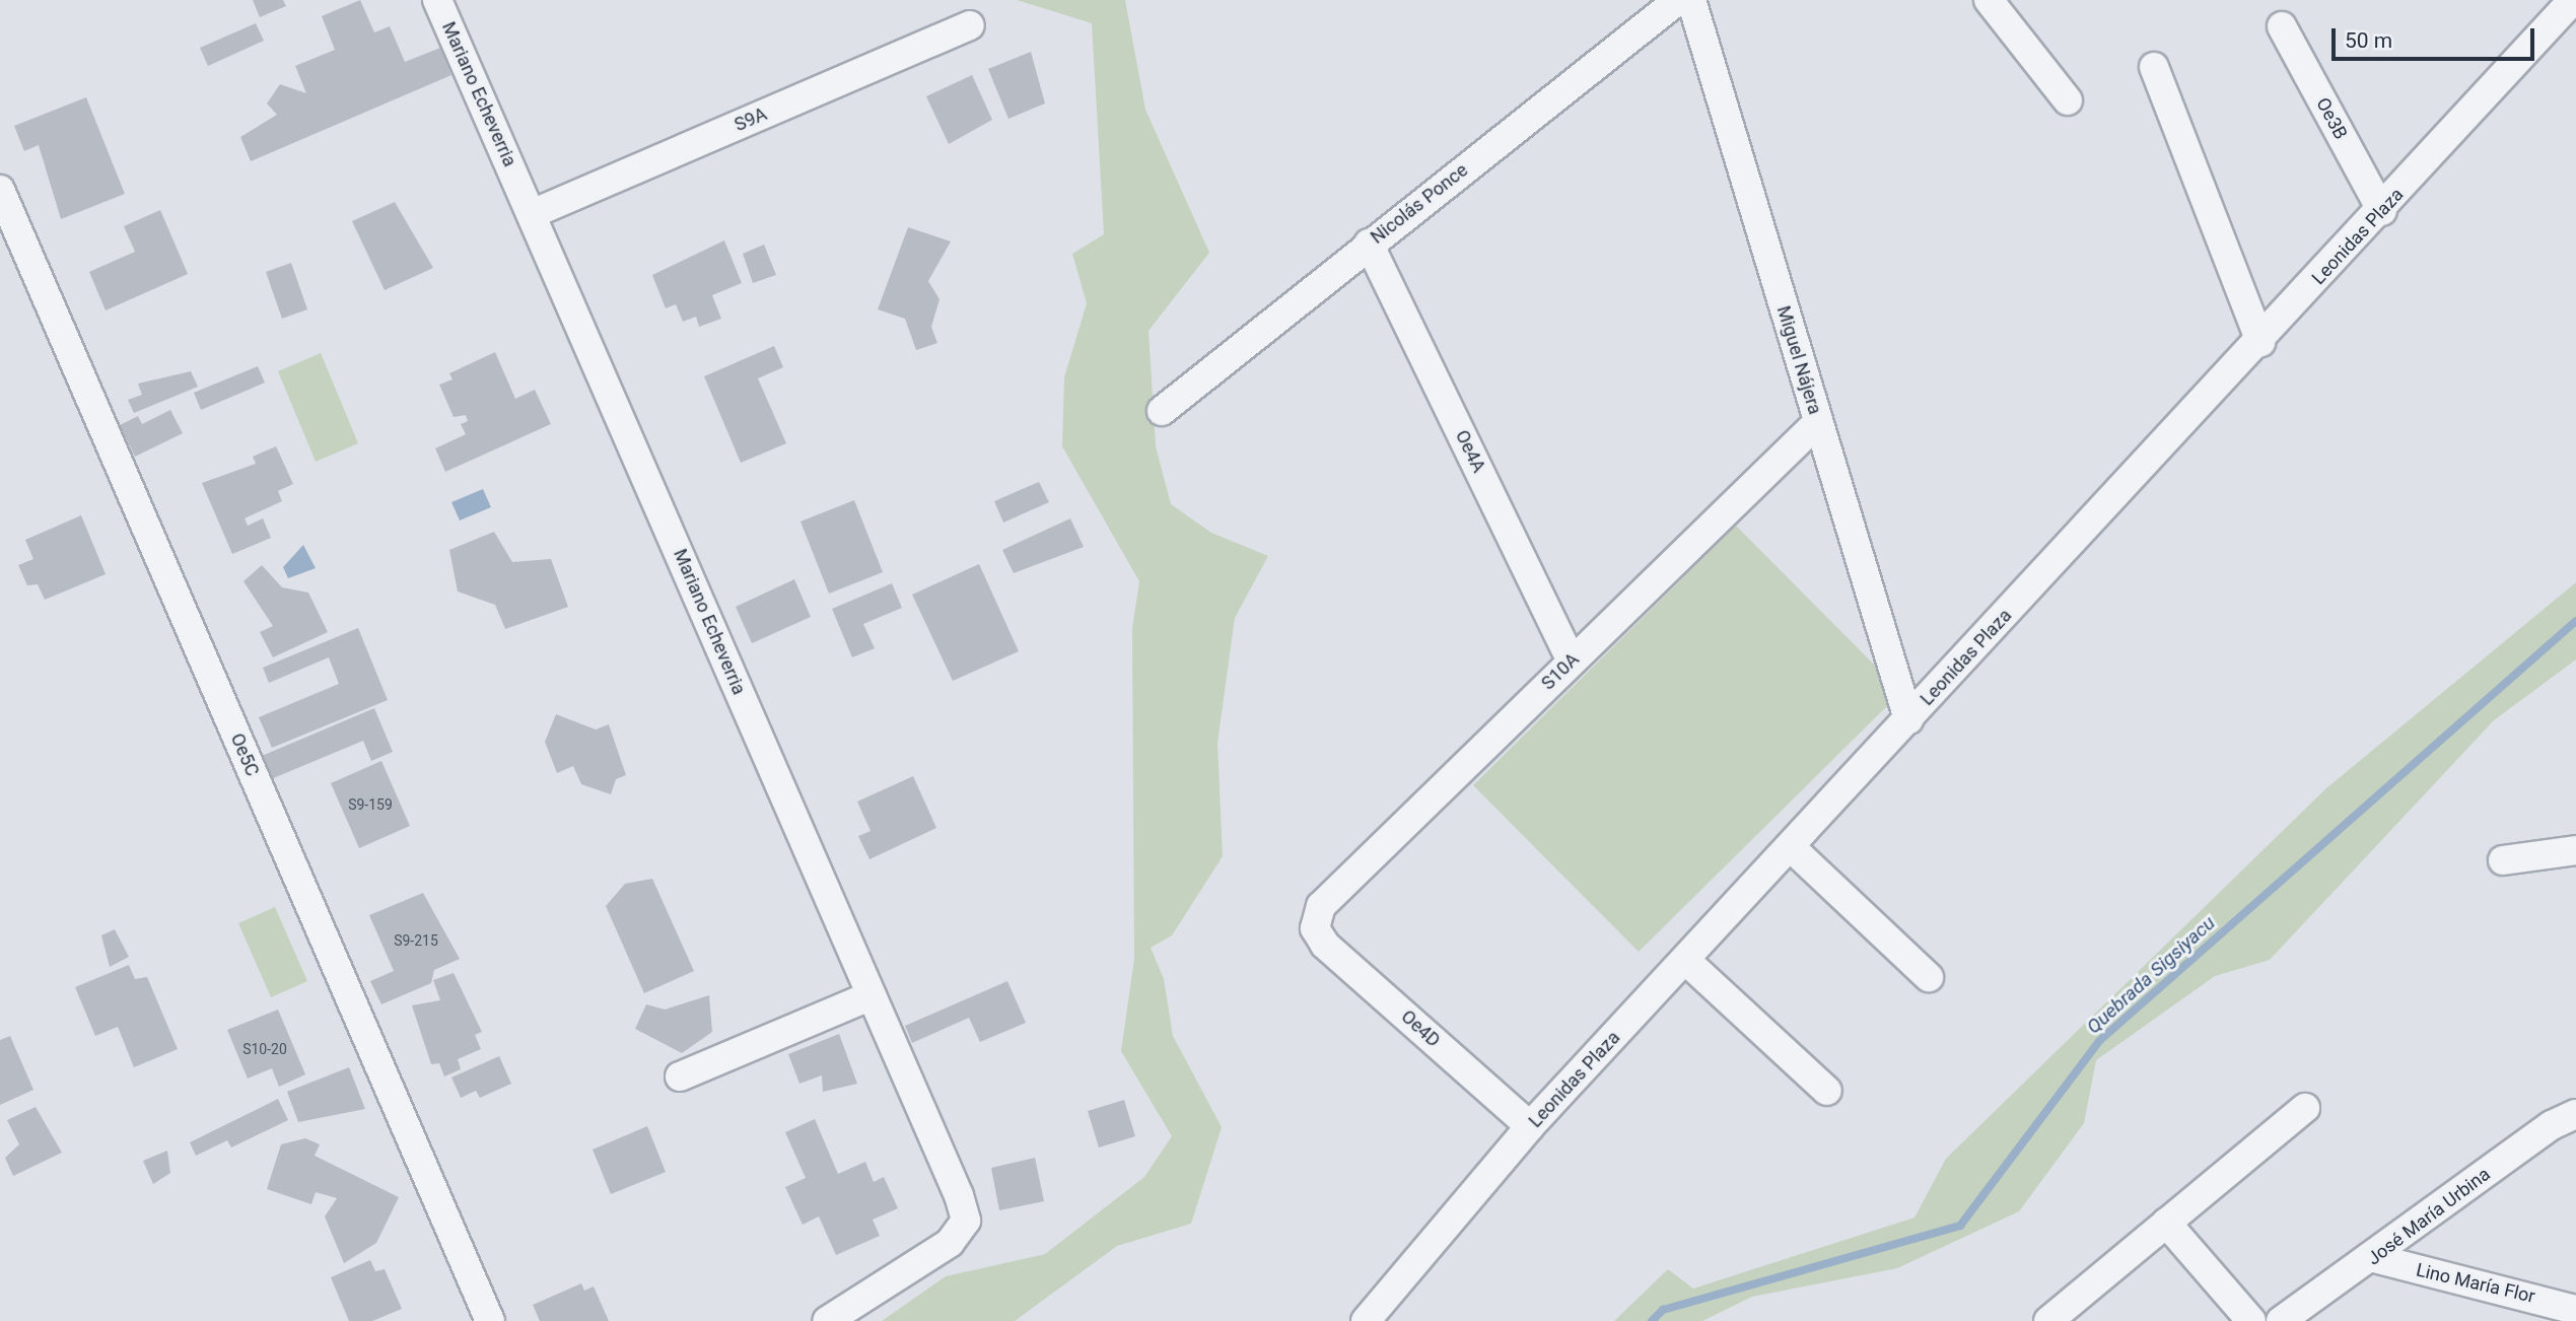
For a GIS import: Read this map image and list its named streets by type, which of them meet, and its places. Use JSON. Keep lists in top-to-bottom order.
{
  "streets": {
    "street": [
      "Mariano Echeverria",
      "Oe3B",
      "S9A",
      "Nicolás Ponce",
      "Leonidas Plaza",
      "Miguel Nájera",
      "Oe4A",
      "S10A",
      "Oe5C",
      "Oe4D",
      "José María Urbina",
      "Lino María Flor"
    ]
  },
  "crossings": [
    ["Mariano Echeverria", "S9A"],
    ["Oe3B", "Leonidas Plaza"],
    ["Nicolás Ponce", "Oe4A"],
    ["Leonidas Plaza", "Miguel Nájera"],
    ["Leonidas Plaza", "Oe4D"],
    ["Miguel Nájera", "S10A"],
    ["Oe4A", "S10A"],
    ["S10A", "Oe4D"],
    ["José María Urbina", "Lino María Flor"]
  ],
  "water": ["Quebrada Sigsiyacu"],
  "house_numbers": ["S9-159", "S9-215", "S10-20"],
  "scale_bar": "50 m"
}
